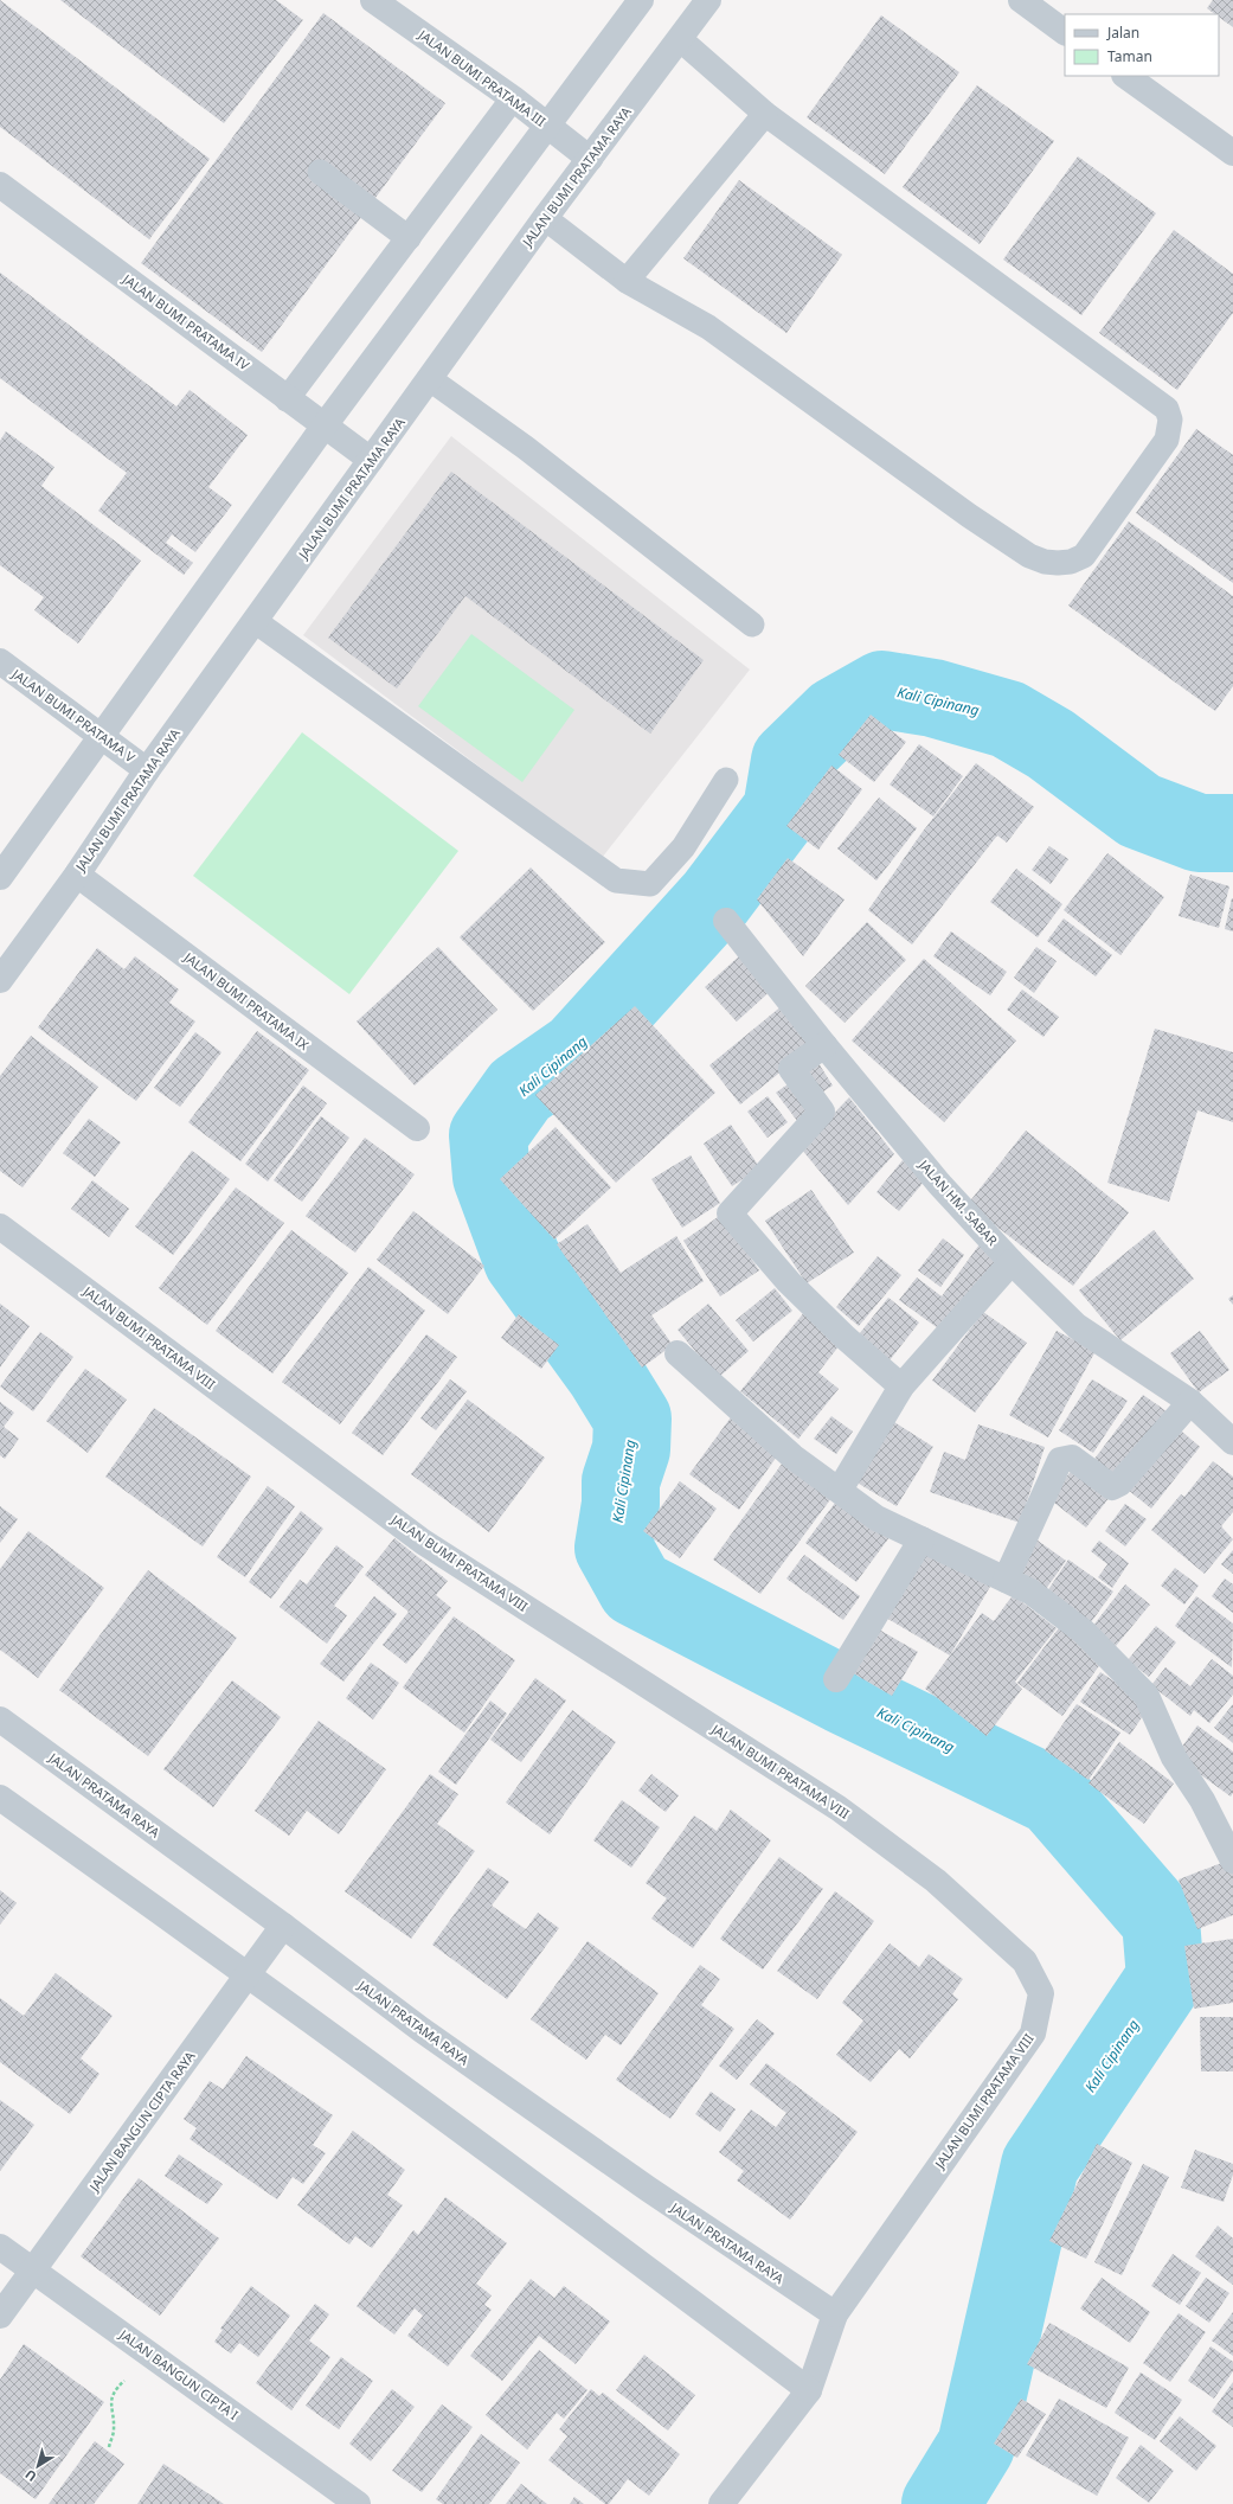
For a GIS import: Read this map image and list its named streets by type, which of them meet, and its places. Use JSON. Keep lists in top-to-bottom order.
{
  "streets": {
    "street": [
      "JALAN BUMI PRATAMA III",
      "JALAN BUMI PRATAMA RAYA",
      "JALAN BUMI PRATAMA IV",
      "JALAN BUMI PRATAMA V",
      "JALAN BUMI PRATAMA IX",
      "JALAN HM. SABAR",
      "JALAN BUMI PRATAMA VIII",
      "JALAN PRATAMA RAYA",
      "JALAN BANGUN CIPTA RAYA",
      "JALAN BANGUN CIPTA I"
    ]
  },
  "crossings": [
    ["JALAN BUMI PRATAMA III", "JALAN BUMI PRATAMA RAYA"],
    ["JALAN BUMI PRATAMA RAYA", "JALAN BUMI PRATAMA IV"],
    ["JALAN BUMI PRATAMA RAYA", "JALAN BUMI PRATAMA V"],
    ["JALAN BUMI PRATAMA RAYA", "JALAN BUMI PRATAMA IX"],
    ["JALAN BUMI PRATAMA VIII", "JALAN PRATAMA RAYA"],
    ["JALAN PRATAMA RAYA", "JALAN BANGUN CIPTA RAYA"],
    ["JALAN BANGUN CIPTA RAYA", "JALAN BANGUN CIPTA I"]
  ],
  "water": ["Kali Cipinang"],
  "legend": ["Jalan", "Taman"],
  "north": "bottom left"
}
